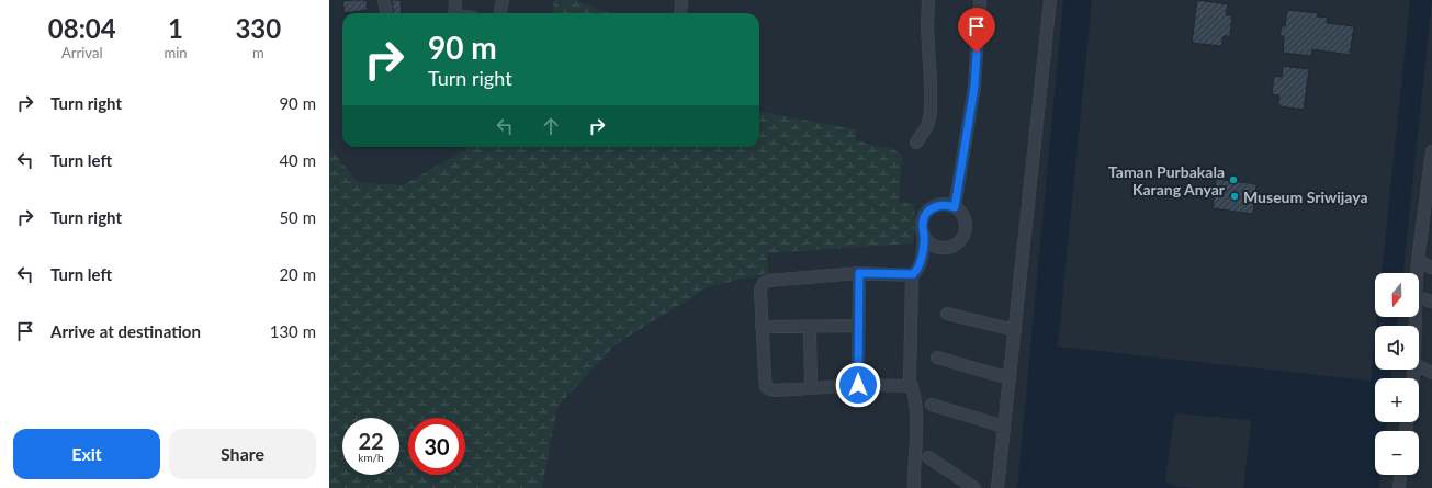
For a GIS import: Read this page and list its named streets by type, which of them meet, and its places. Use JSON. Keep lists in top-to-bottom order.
{
  "places": ["Taman Purbakala Karang Anyar", "Museum Sriwijaya"],
  "north": "bottom",
  "page": {
    "eta": [
      "08:04",
      "Arrival",
      "1",
      "min",
      "330",
      "m"
    ],
    "turn": ["90 m", "Turn right"],
    "list": [
      {
        "name": "Turn right",
        "value": "90 m"
      },
      {
        "name": "Turn left",
        "value": "40 m"
      },
      {
        "name": "Turn right",
        "value": "50 m"
      },
      {
        "name": "Turn left",
        "value": "20 m"
      },
      {
        "name": "Arrive at destination",
        "value": "130 m"
      }
    ],
    "map_buttons": ["+", "−"],
    "speed": "22 km/h",
    "limit": "30",
    "buttons": ["Exit", "Share"]
  }
}
